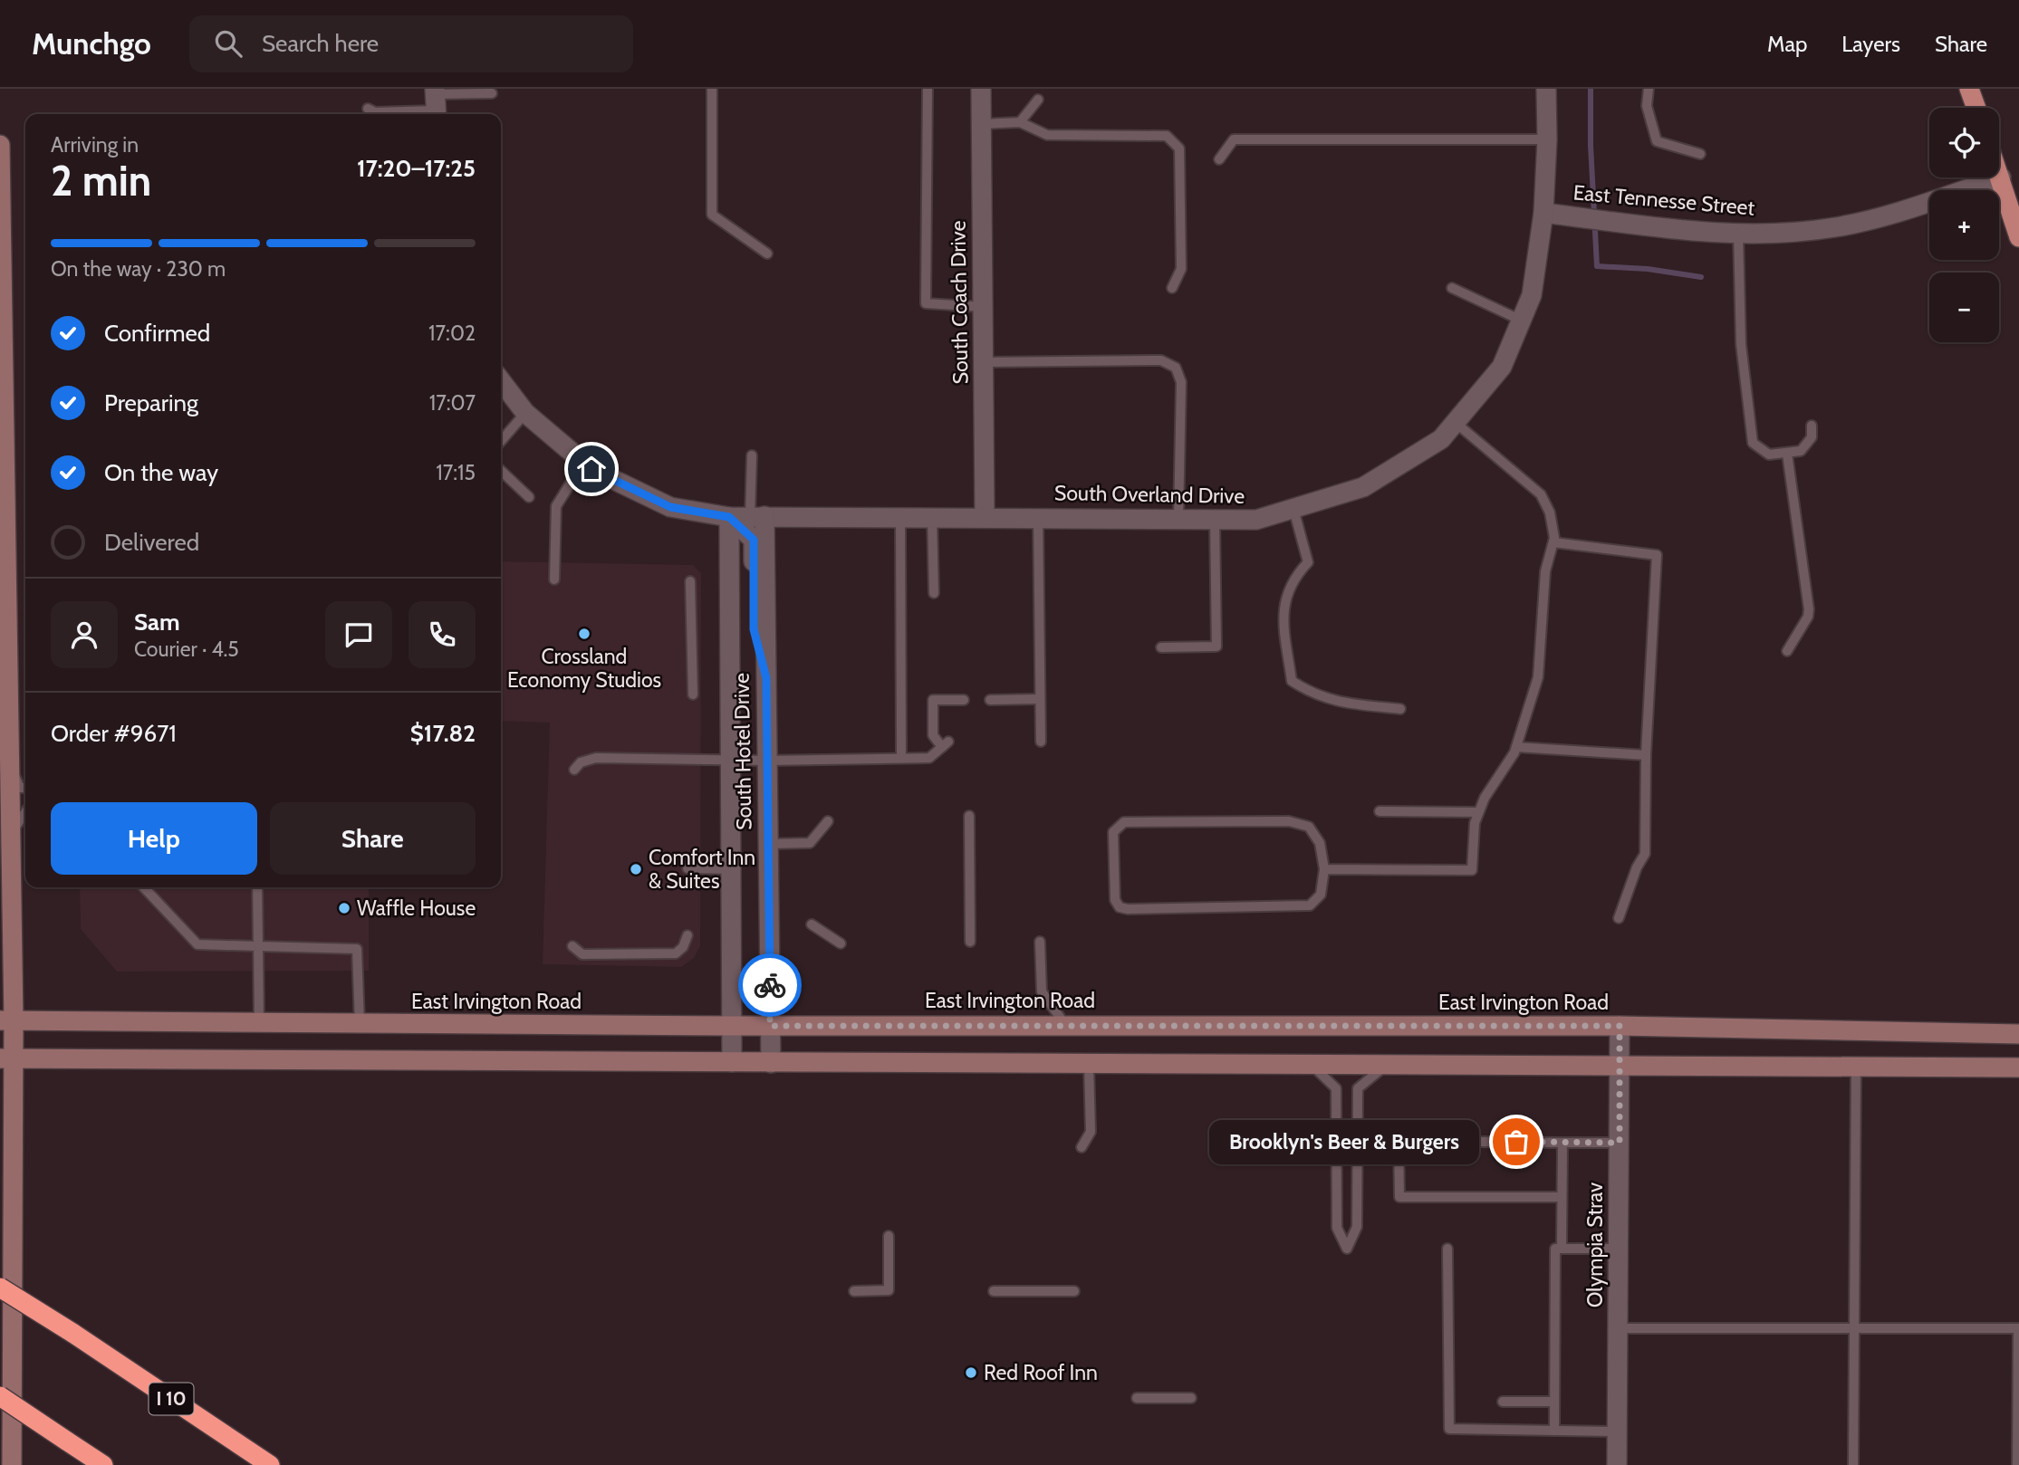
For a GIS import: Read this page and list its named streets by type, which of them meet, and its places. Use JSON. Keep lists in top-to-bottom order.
{
  "streets": {
    "highway": ["I 10"],
    "main road": ["East Irvington Road"],
    "street": [
      "East Tennesse Street",
      "South Coach Drive",
      "South Overland Drive",
      "South Hotel Drive",
      "Olympia Strav"
    ]
  },
  "crossings": [
    ["East Tennesse Street", "South Overland Drive"],
    ["South Coach Drive", "South Overland Drive"],
    ["South Overland Drive", "South Hotel Drive"],
    ["South Hotel Drive", "East Irvington Road"],
    ["East Irvington Road", "Olympia Strav"]
  ],
  "places": [
    "Crossland Economy Studios",
    "Comfort Inn & Suites",
    "Waffle House",
    "Brooklyn's Beer & Burgers",
    "Red Roof Inn"
  ],
  "page": {
    "header": "Munchgo",
    "search": "Search here",
    "nav": ["Map", "Layers", "Share"],
    "map_buttons": ["+", "−"],
    "heading": ["2 min", "Arriving in", "17:20–17:25"],
    "panel": [
      "Sam",
      "Courier · 4.5",
      "Order #9671",
      "$17.82"
    ],
    "bar": "On the way · 230 m",
    "list": [
      ["Confirmed", "17:02"],
      ["Preparing", "17:07"],
      ["On the way", "17:15"],
      "Delivered"
    ],
    "buttons": ["Help", "Share"],
    "bubble": "Brooklyn's Beer & Burgers"
  }
}
